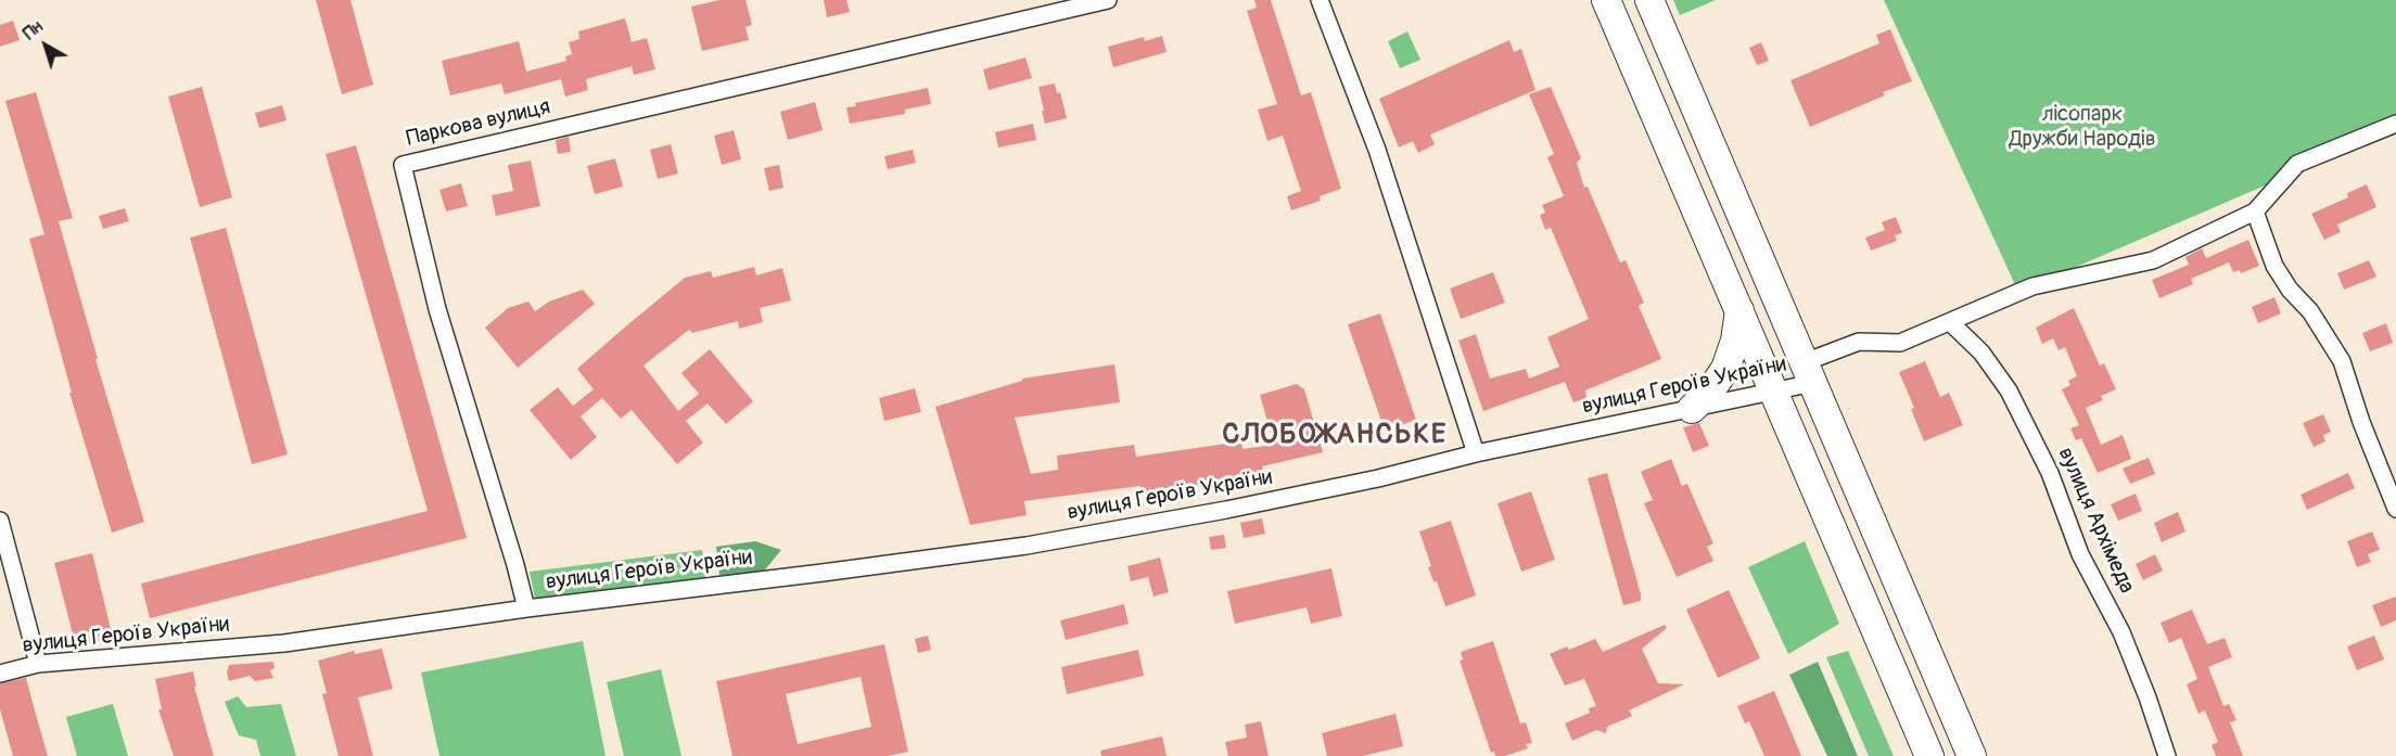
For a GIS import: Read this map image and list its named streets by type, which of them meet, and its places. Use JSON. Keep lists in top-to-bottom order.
{
  "streets": {
    "street": ["Паркова вулиця", "вулиця Героїв України", "вулиця Архімеда"]
  },
  "crossings": [
    ["Паркова вулиця", "вулиця Героїв України"],
    ["вулиця Героїв України", "вулиця Архімеда"]
  ],
  "districts": ["СЛОБОЖАНСЬКЕ"],
  "parks": ["лісопарк Дружби Народів"],
  "north": "top left"
}
